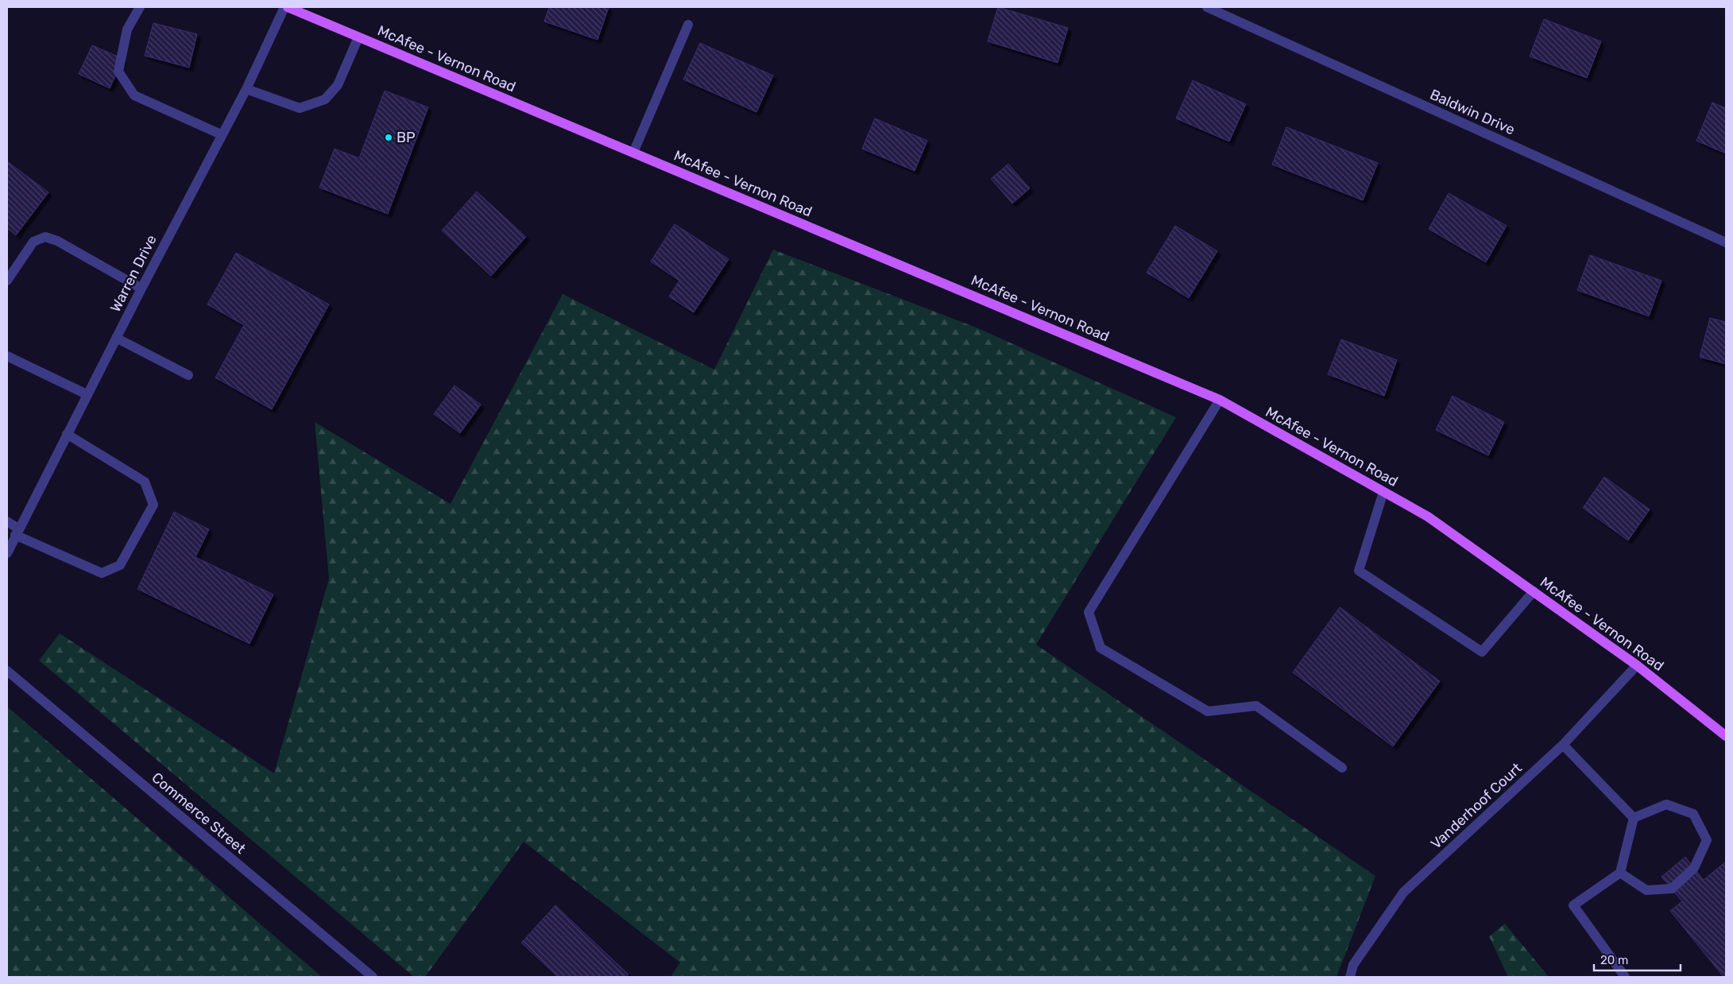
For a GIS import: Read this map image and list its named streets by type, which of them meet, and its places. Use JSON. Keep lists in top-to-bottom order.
{
  "streets": {
    "main road": ["McAfee - Vernon Road"],
    "street": [
      "Baldwin Drive",
      "Warren Drive",
      "Vanderhoof Court",
      "Commerce Street"
    ]
  },
  "crossings": [
    ["McAfee - Vernon Road", "Vanderhoof Court"]
  ],
  "places": ["BP"],
  "scale_bar": "20 m"
}
